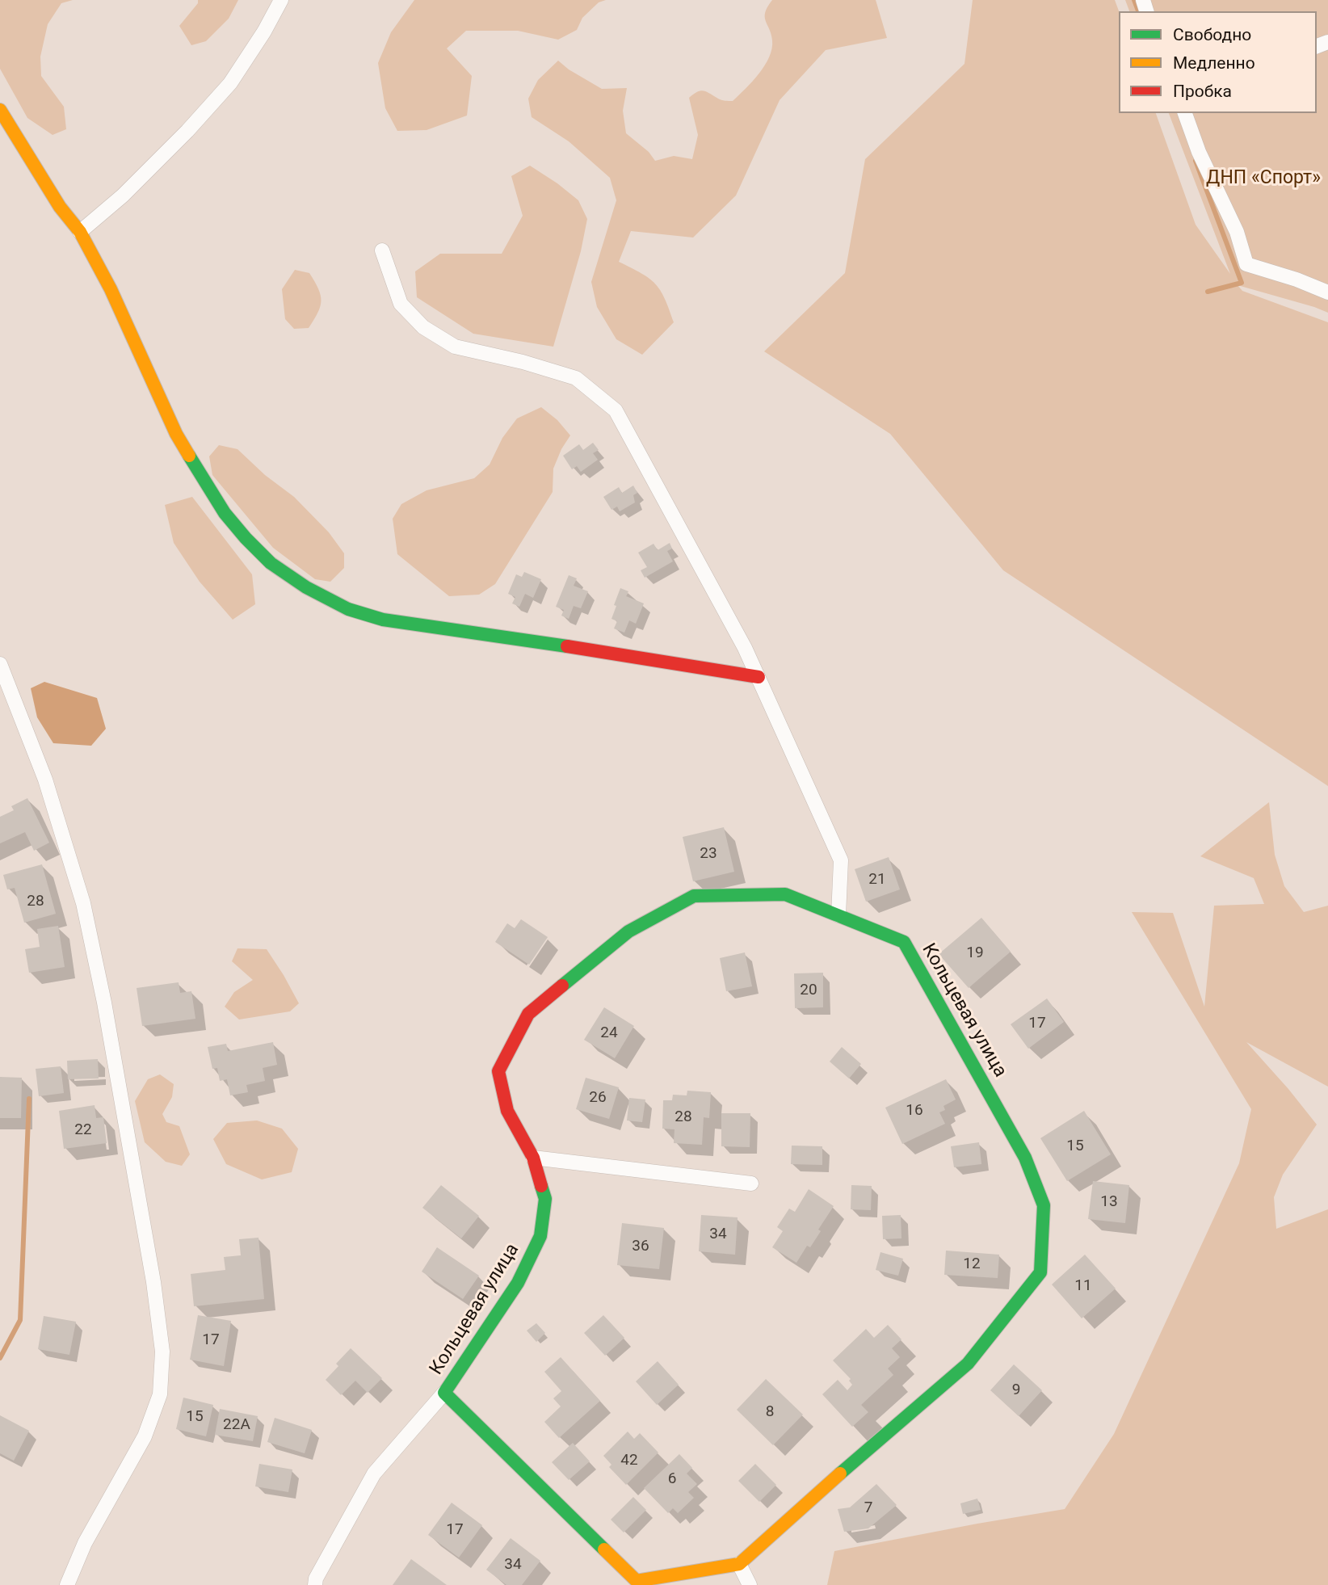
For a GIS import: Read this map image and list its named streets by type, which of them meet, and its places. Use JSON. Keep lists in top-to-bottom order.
{
  "streets": {
    "street": ["Кольцевая улица"]
  },
  "parks": ["ДНП «Спорт»"],
  "house_numbers": [
    "23",
    "21",
    "28",
    "19",
    "20",
    "17",
    "24",
    "26",
    "16",
    "28",
    "22",
    "15",
    "13",
    "34",
    "36",
    "12",
    "11",
    "17",
    "9",
    "8",
    "15",
    "22А",
    "42",
    "6",
    "7",
    "17",
    "34"
  ],
  "legend": ["Свободно", "Медленно", "Пробка"]
}
